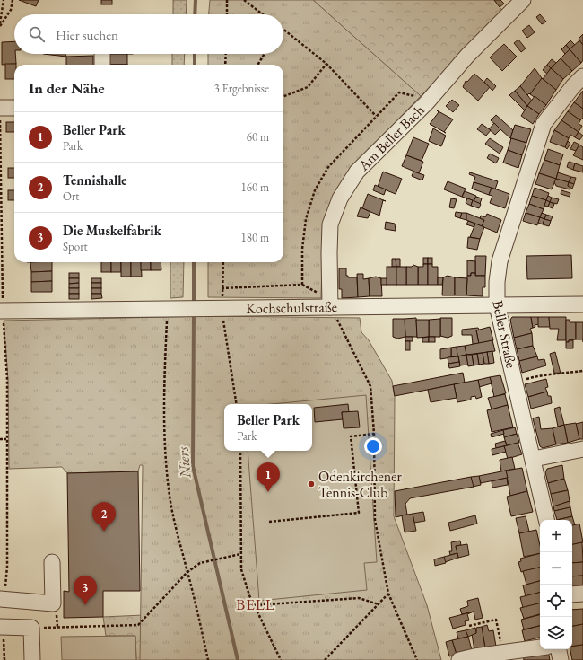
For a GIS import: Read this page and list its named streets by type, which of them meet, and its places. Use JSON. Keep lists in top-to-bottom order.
{
  "streets": {
    "street": ["Am Beller Bach", "Kochschulstraße", "Beller Straße"]
  },
  "crossings": [
    ["Am Beller Bach", "Kochschulstraße"],
    ["Kochschulstraße", "Beller Straße"]
  ],
  "districts": ["BELL"],
  "water": ["Niers"],
  "places": ["Odenkirchener Tennis-Club"],
  "page": {
    "search": "Hier suchen",
    "heading": ["In der Nähe", "3 Ergebnisse"],
    "list": [
      {
        "mark": "1",
        "name": "Beller Park",
        "note": "Park",
        "value": "60 m"
      },
      {
        "mark": "2",
        "name": "Tennishalle",
        "note": "Ort",
        "value": "160 m"
      },
      {
        "mark": "3",
        "name": "Die Muskelfabrik",
        "note": "Sport",
        "value": "180 m"
      }
    ],
    "popup": ["Beller Park", "Park"],
    "pins": ["1", "2", "3"],
    "map_buttons": ["+", "−"]
  }
}
